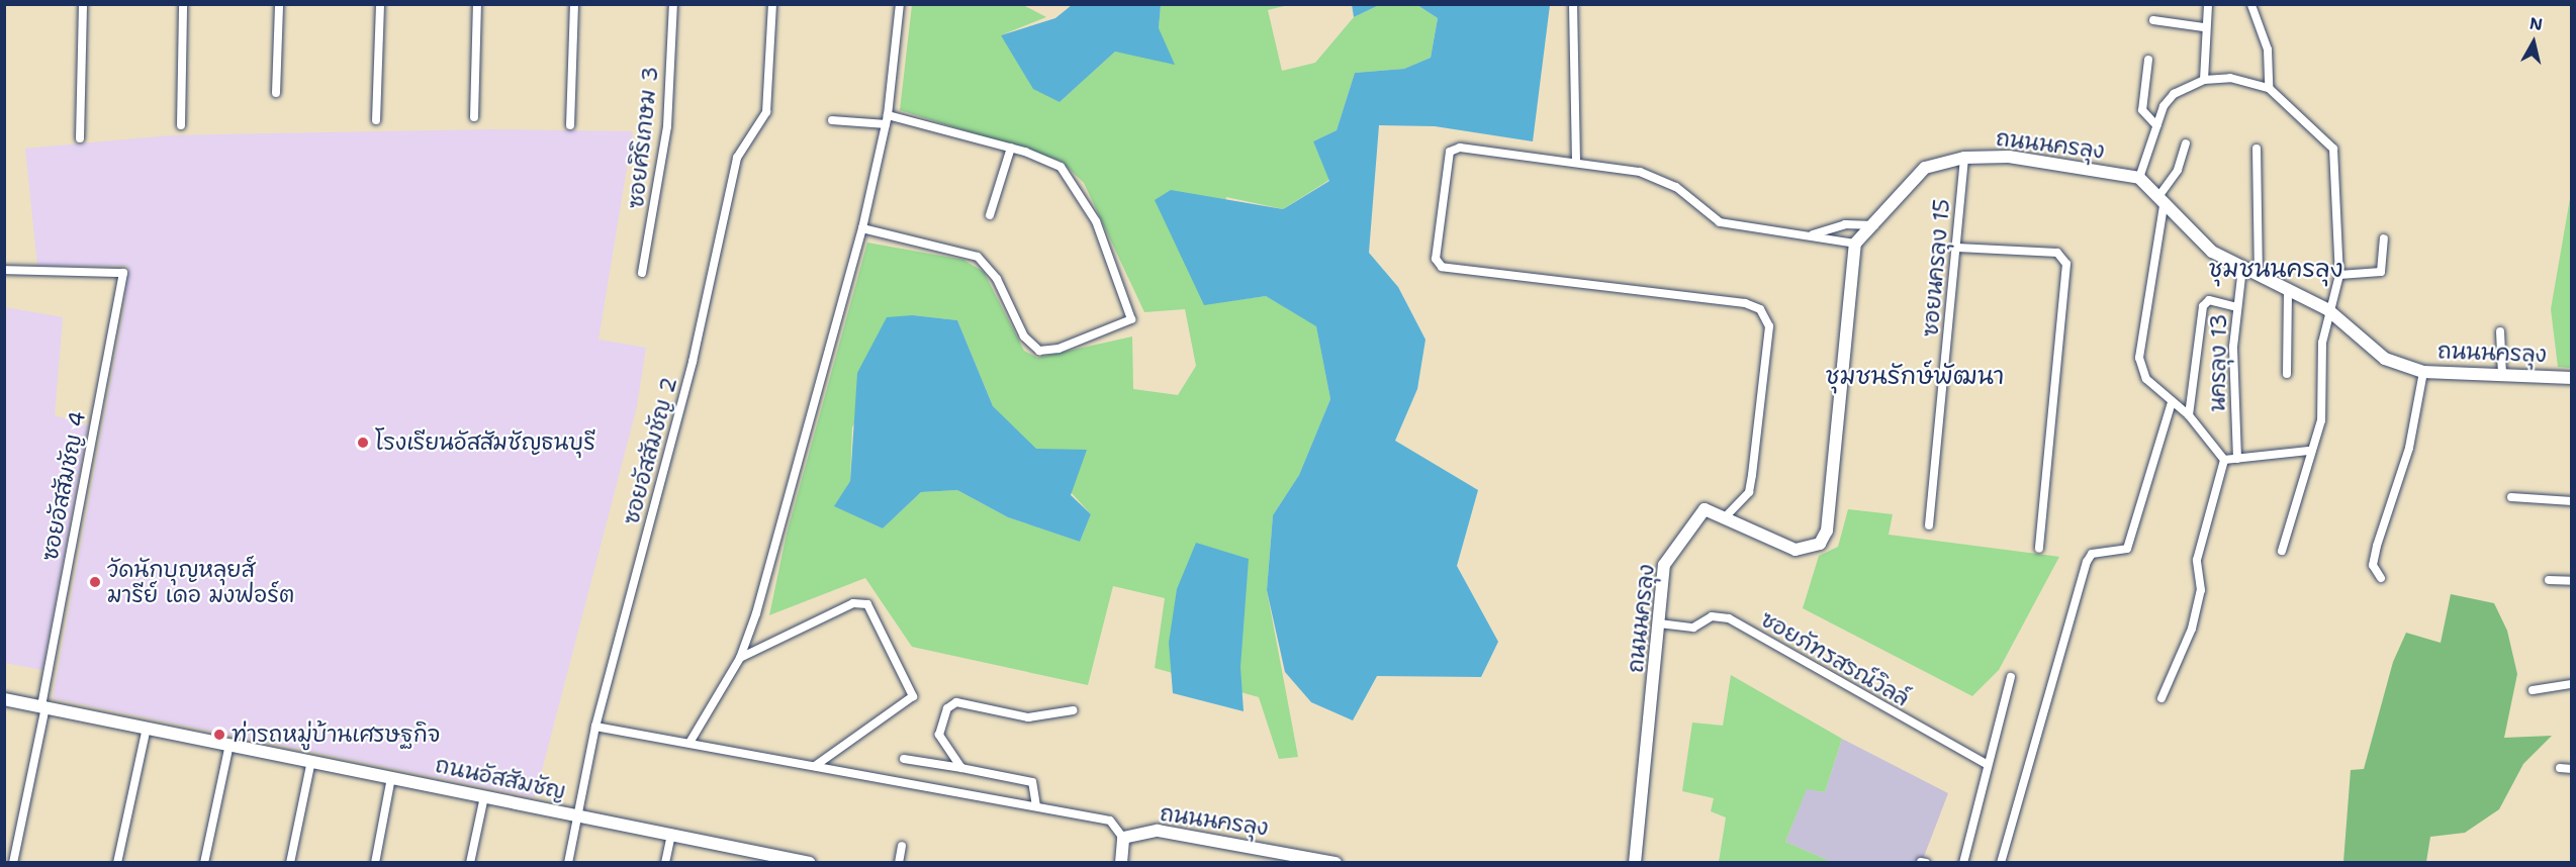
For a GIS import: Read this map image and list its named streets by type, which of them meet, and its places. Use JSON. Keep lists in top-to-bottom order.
{
  "streets": {
    "street": [
      "ซอยศิริเกษม 3",
      "ถนนนครลุง",
      "ซอยนครลุง 15",
      "นครลุง 13",
      "ซอยอัสสัมชัญ 2",
      "ซอยอัสสัมชัญ 4",
      "ซอยภัทรสรณ์วิลล์",
      "ถนนอัสสัมชัญ"
    ]
  },
  "crossings": [
    ["ถนนนครลุง", "ซอยนครลุง 15"],
    ["ถนนนครลุง", "นครลุง 13"],
    ["ถนนนครลุง", "ซอยภัทรสรณ์วิลล์"],
    ["ซอยอัสสัมชัญ 2", "ถนนอัสสัมชัญ"],
    ["ซอยอัสสัมชัญ 4", "ถนนอัสสัมชัญ"]
  ],
  "districts": ["ชุมชนนครลุง", "ชุมชนรักษ์พัฒนา"],
  "places": ["โรงเรียนอัสสัมชัญธนบุรี", "วัดนักบุญหลุยส์ มารีย์ เดอ มงฟอร์ต", "ท่ารถหมู่บ้านเศรษฐกิจ"],
  "north": "top"
}
